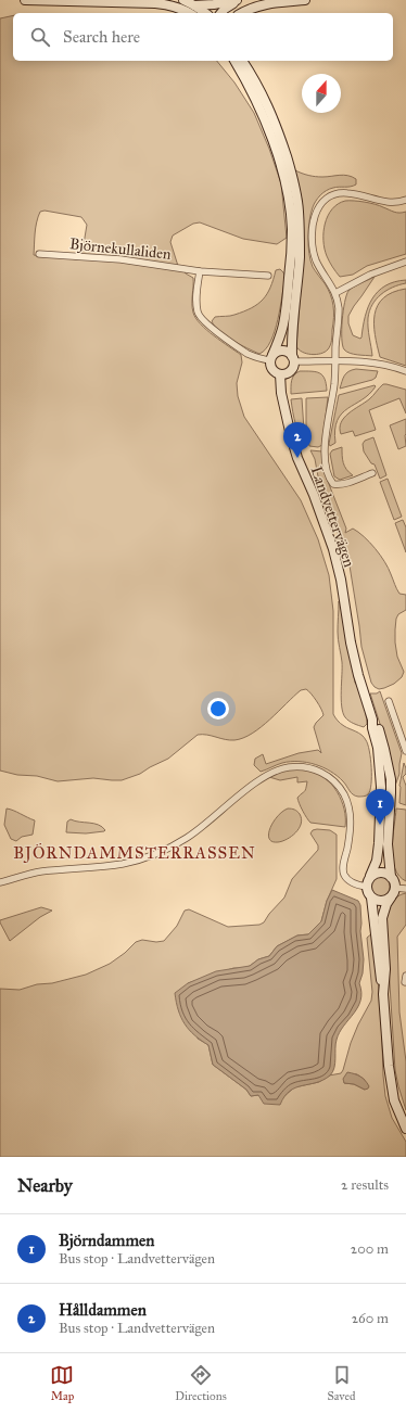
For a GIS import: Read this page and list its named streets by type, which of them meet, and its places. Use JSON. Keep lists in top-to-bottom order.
{
  "streets": {
    "street": ["Björnekullaliden", "Landvettervägen"]
  },
  "districts": ["BJÖRNDAMMSTERRASSEN"],
  "north": "top",
  "page": {
    "search": "Search here",
    "pins": ["2", "1"],
    "heading": ["Nearby", "2 results"],
    "list": [
      {
        "mark": "1",
        "name": "Björndammen",
        "note": "Bus stop · Landvettervägen",
        "value": "200 m"
      },
      {
        "mark": "2",
        "name": "Hålldammen",
        "note": "Bus stop · Landvettervägen",
        "value": "260 m"
      }
    ],
    "nav": ["Map", "Directions", "Saved"]
  }
}
